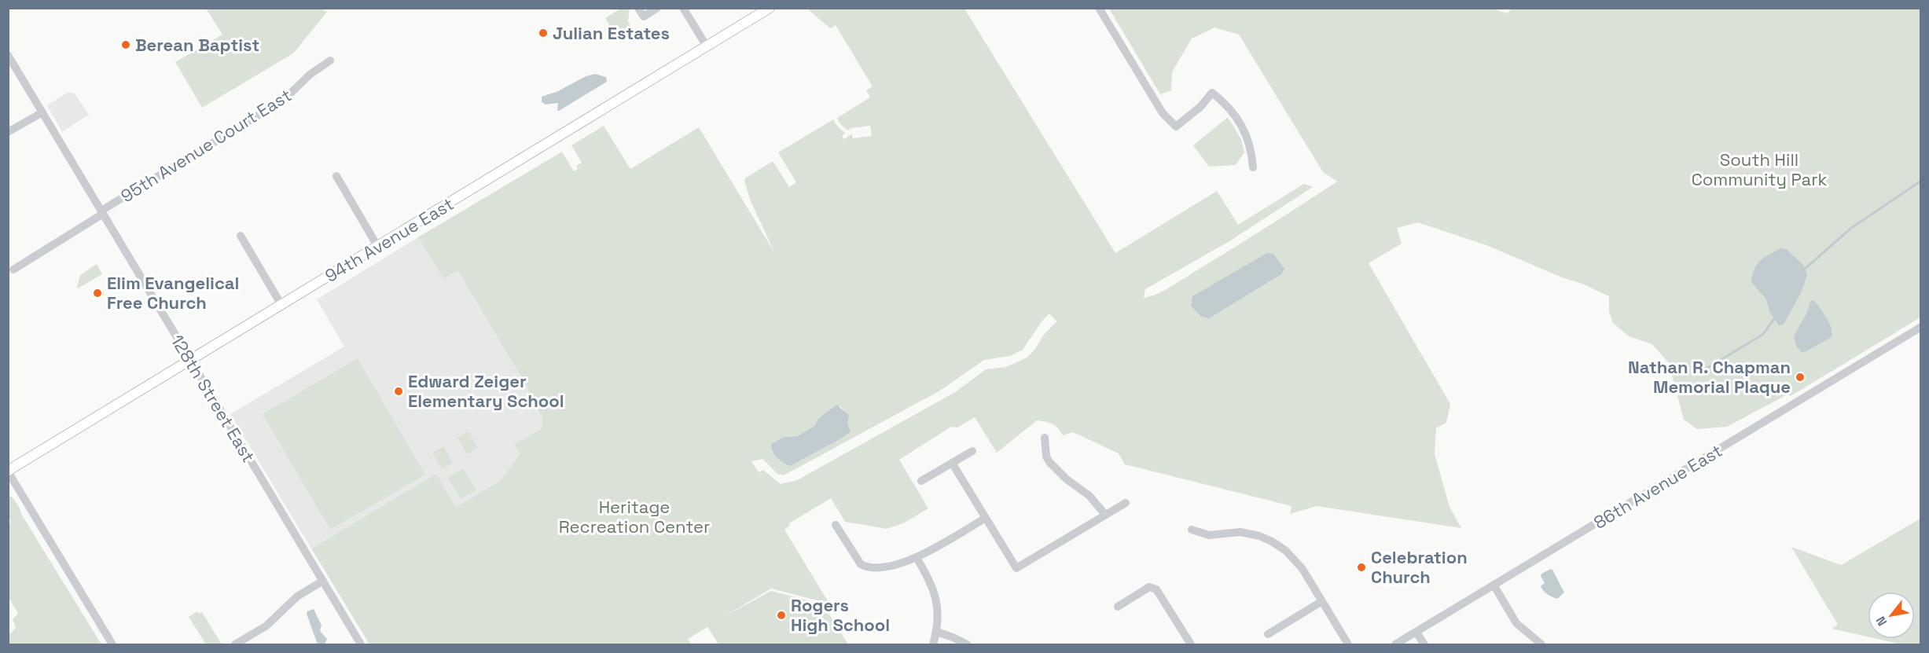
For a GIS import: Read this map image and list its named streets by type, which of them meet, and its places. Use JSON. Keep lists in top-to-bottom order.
{
  "streets": {
    "main road": ["94th Avenue East"],
    "street": ["95th Avenue Court East", "128th Street East", "86th Avenue East"]
  },
  "crossings": [
    ["95th Avenue Court East", "128th Street East"],
    ["94th Avenue East", "128th Street East"]
  ],
  "parks": ["South Hill Community Park", "Heritage Recreation Center"],
  "places": [
    "Julian Estates",
    "Berean Baptist",
    "Elim Evangelical Free Church",
    "Nathan R. Chapman Memorial Plaque",
    "Edward Zeiger Elementary School",
    "Celebration Church",
    "Rogers High School"
  ],
  "north": "bottom left"
}
